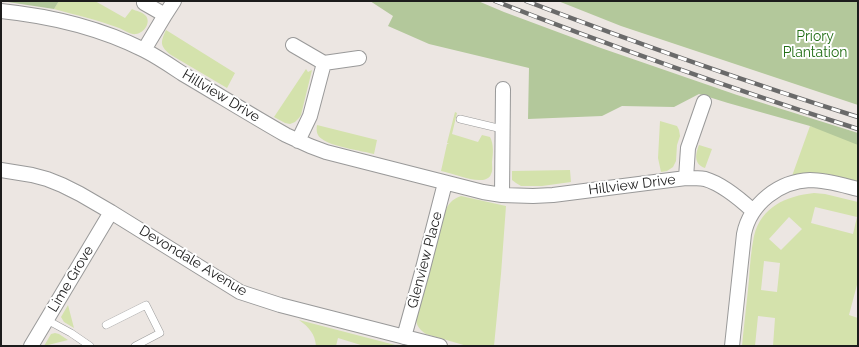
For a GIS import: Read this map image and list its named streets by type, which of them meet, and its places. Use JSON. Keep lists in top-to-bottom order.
{
  "streets": {
    "street": [
      "Hillview Drive",
      "Glenview Place",
      "Devondale Avenue",
      "Lime Grove"
    ]
  },
  "crossings": [
    ["Hillview Drive", "Glenview Place"],
    ["Glenview Place", "Devondale Avenue"],
    ["Devondale Avenue", "Lime Grove"]
  ],
  "parks": ["Priory Plantation"]
}
